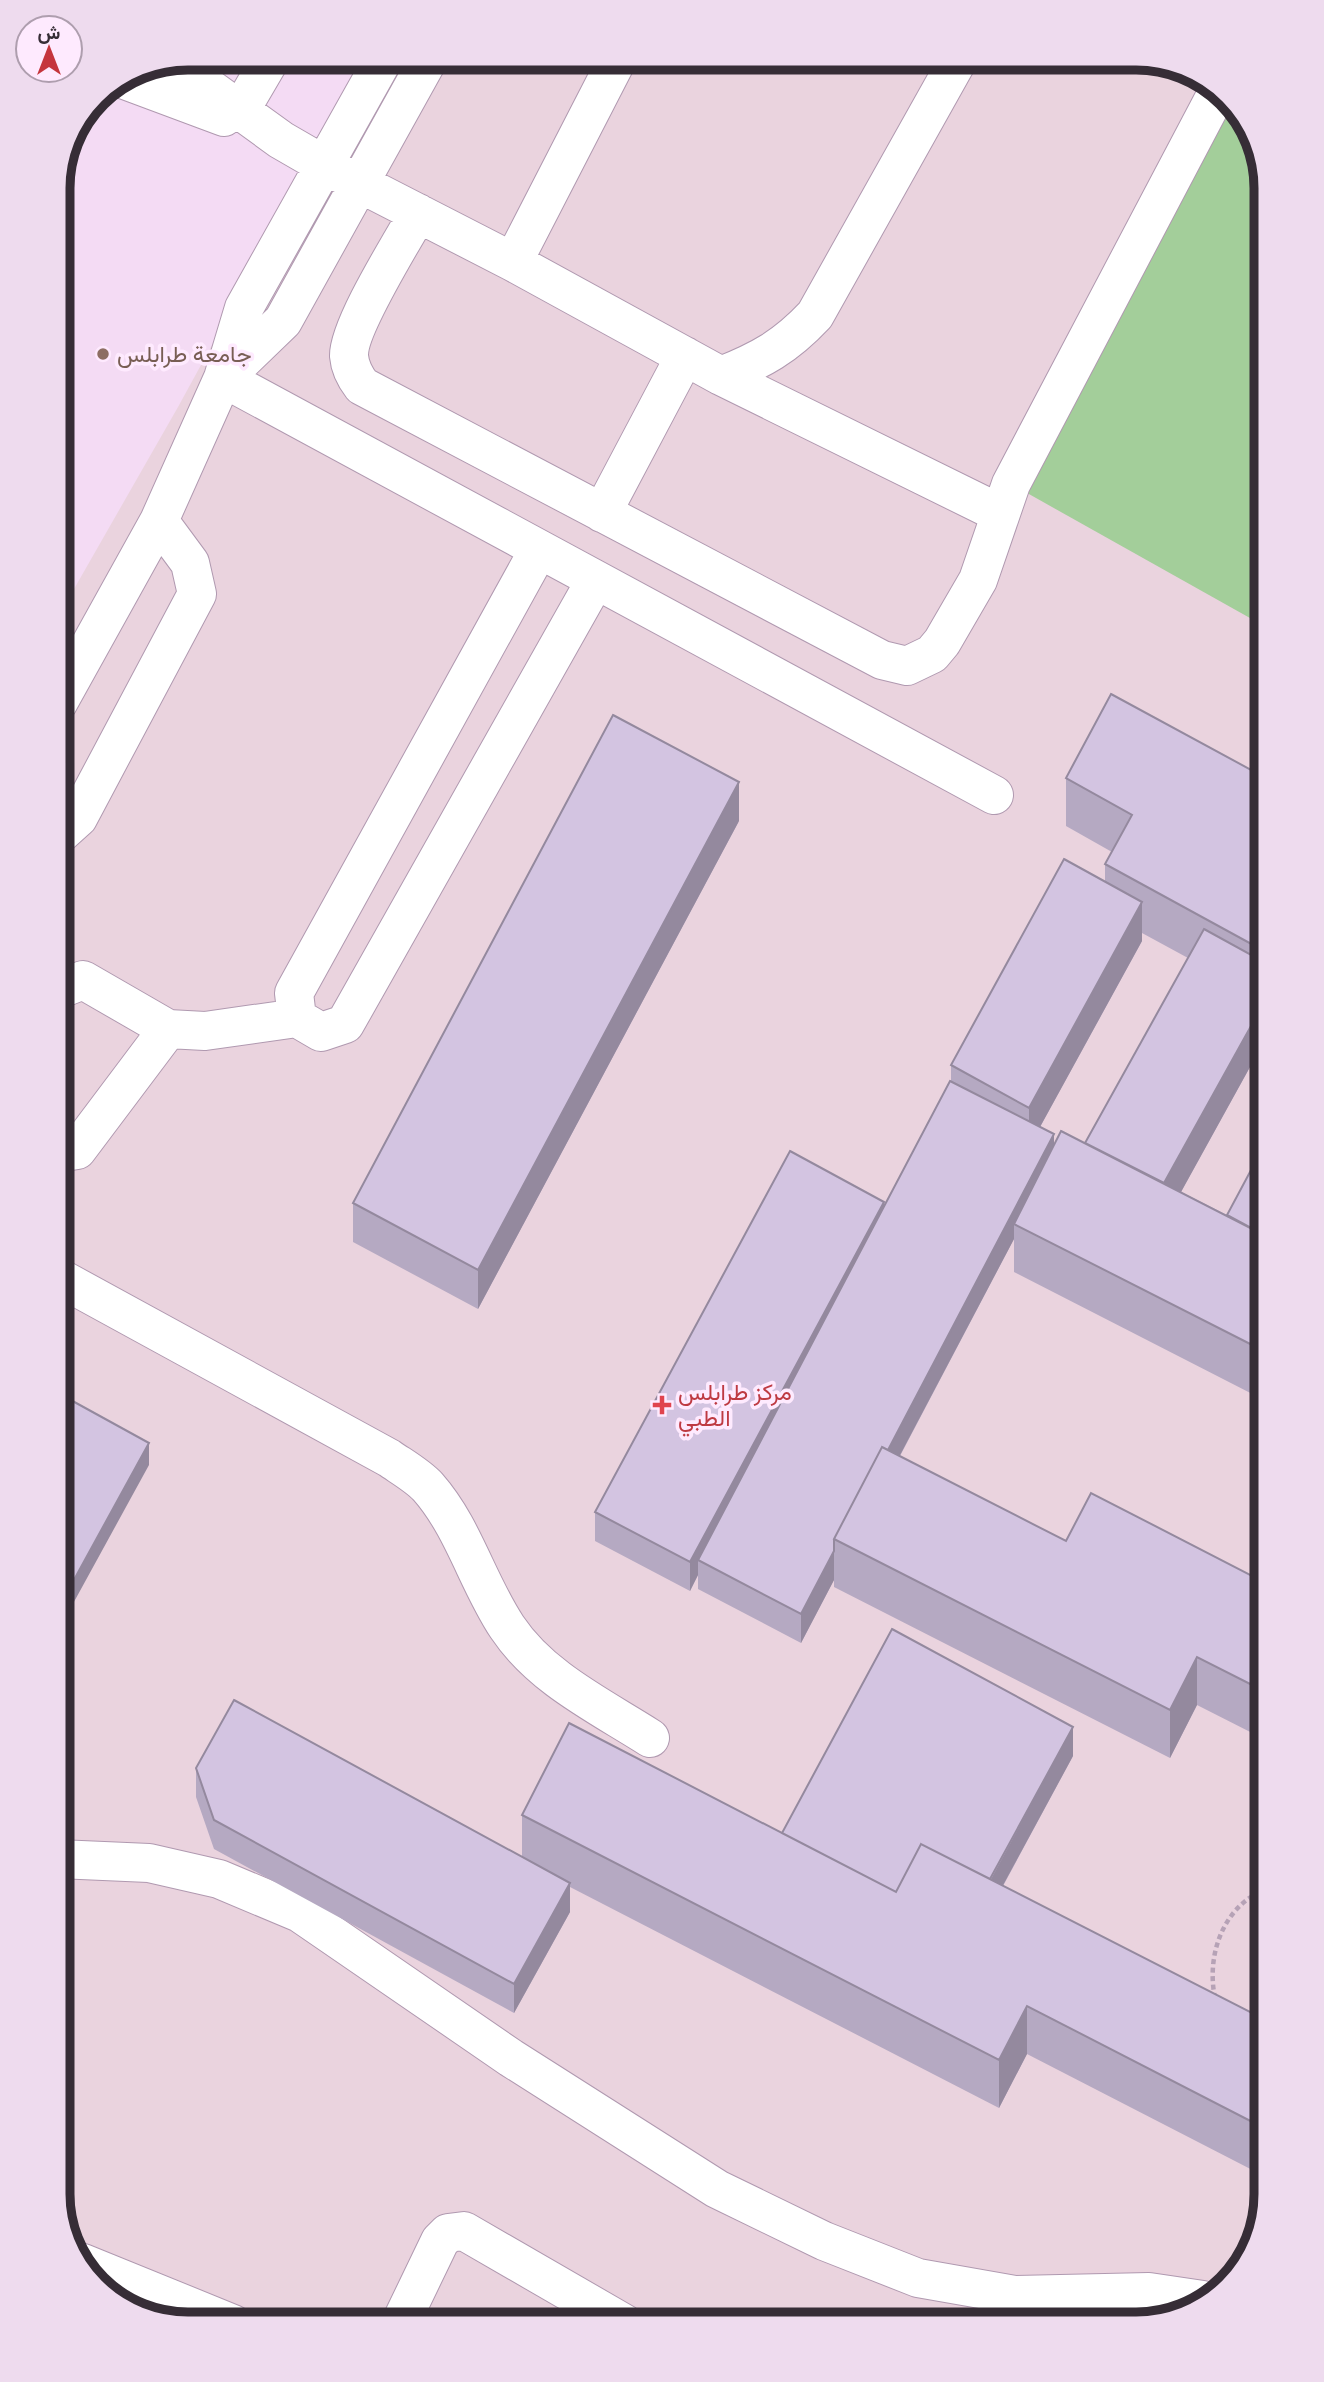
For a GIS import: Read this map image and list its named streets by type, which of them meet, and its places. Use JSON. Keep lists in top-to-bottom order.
{
  "places": {
    "other": ["جامعة طرابلس"],
    "health": ["مركز طرابلس الطبي"]
  },
  "north": "top"
}
